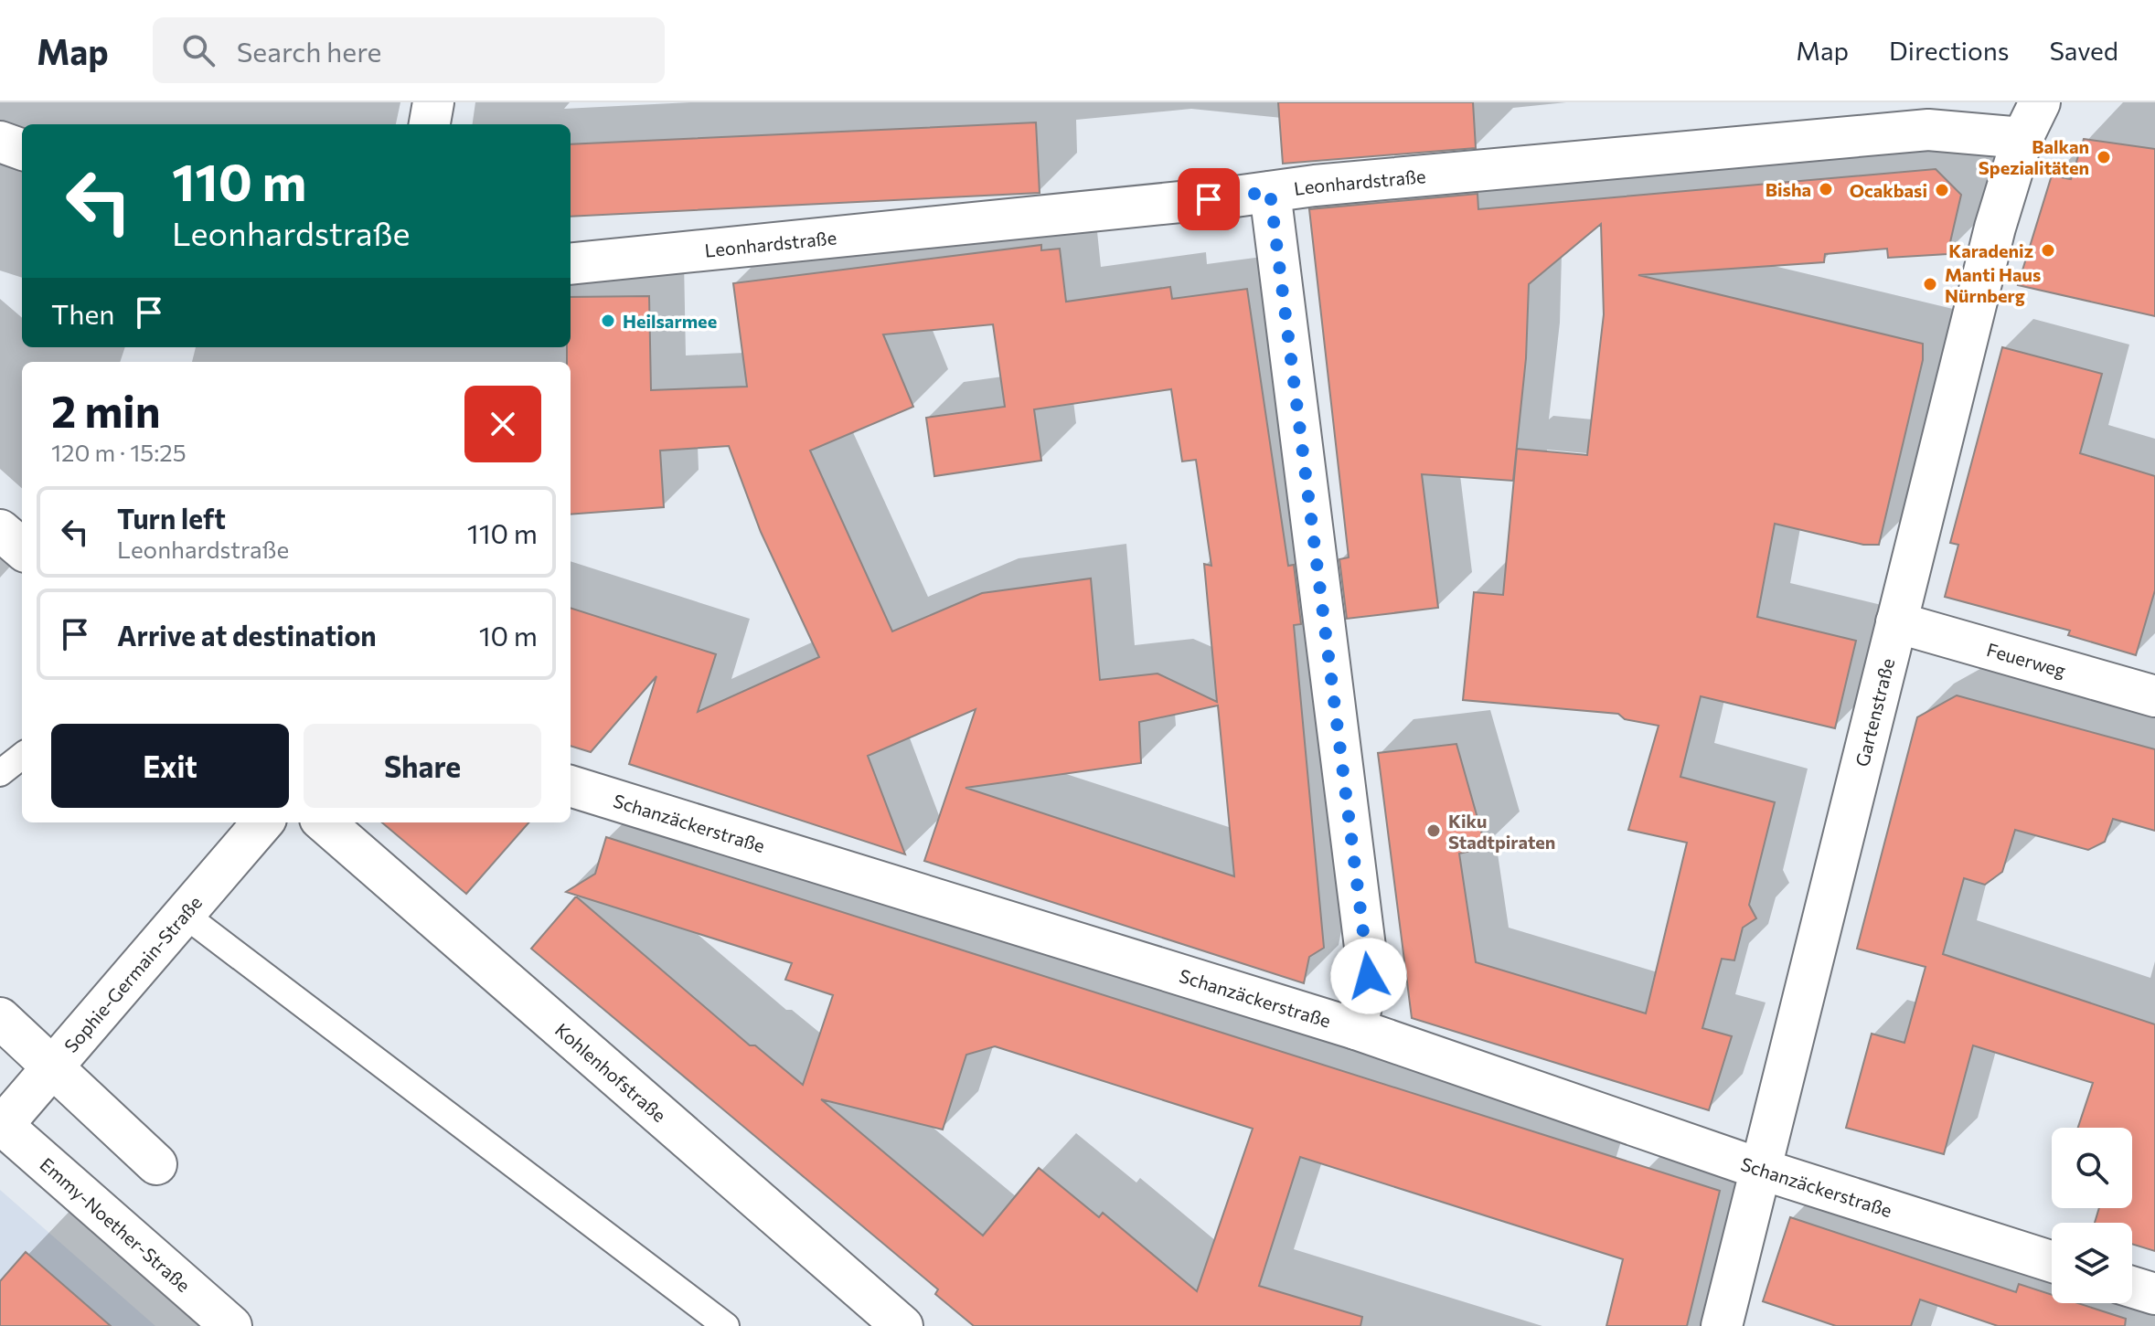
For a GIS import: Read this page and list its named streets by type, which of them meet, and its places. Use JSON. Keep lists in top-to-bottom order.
{
  "streets": {
    "street": [
      "Leonhardstraße",
      "Feuerweg",
      "Gartenstraße",
      "Schanzäckerstraße",
      "Sophie-Germain-Straße",
      "Kohlenhofstraße",
      "Emmy-Noether-Straße"
    ]
  },
  "crossings": [
    ["Leonhardstraße", "Gartenstraße"],
    ["Feuerweg", "Gartenstraße"],
    ["Gartenstraße", "Schanzäckerstraße"],
    ["Sophie-Germain-Straße", "Emmy-Noether-Straße"]
  ],
  "places": [
    "Balkan Spezialitäten",
    "Bisha",
    "Ocakbasi",
    "Karadeniz",
    "Manti Haus Nürnberg",
    "Heilsarmee",
    "Kiku Stadtpiraten"
  ],
  "page": {
    "header": "Map",
    "search": "Search here",
    "nav": ["Map", "Directions", "Saved"],
    "turn": ["110 m", "Leonhardstraße"],
    "then": "Then",
    "heading": ["2 min", "120 m · 15:25"],
    "list": [
      {
        "name": "Turn left",
        "note": "Leonhardstraße",
        "value": "110 m"
      },
      {
        "name": "Arrive at destination",
        "value": "10 m"
      }
    ],
    "buttons": ["Exit", "Share"]
  }
}
